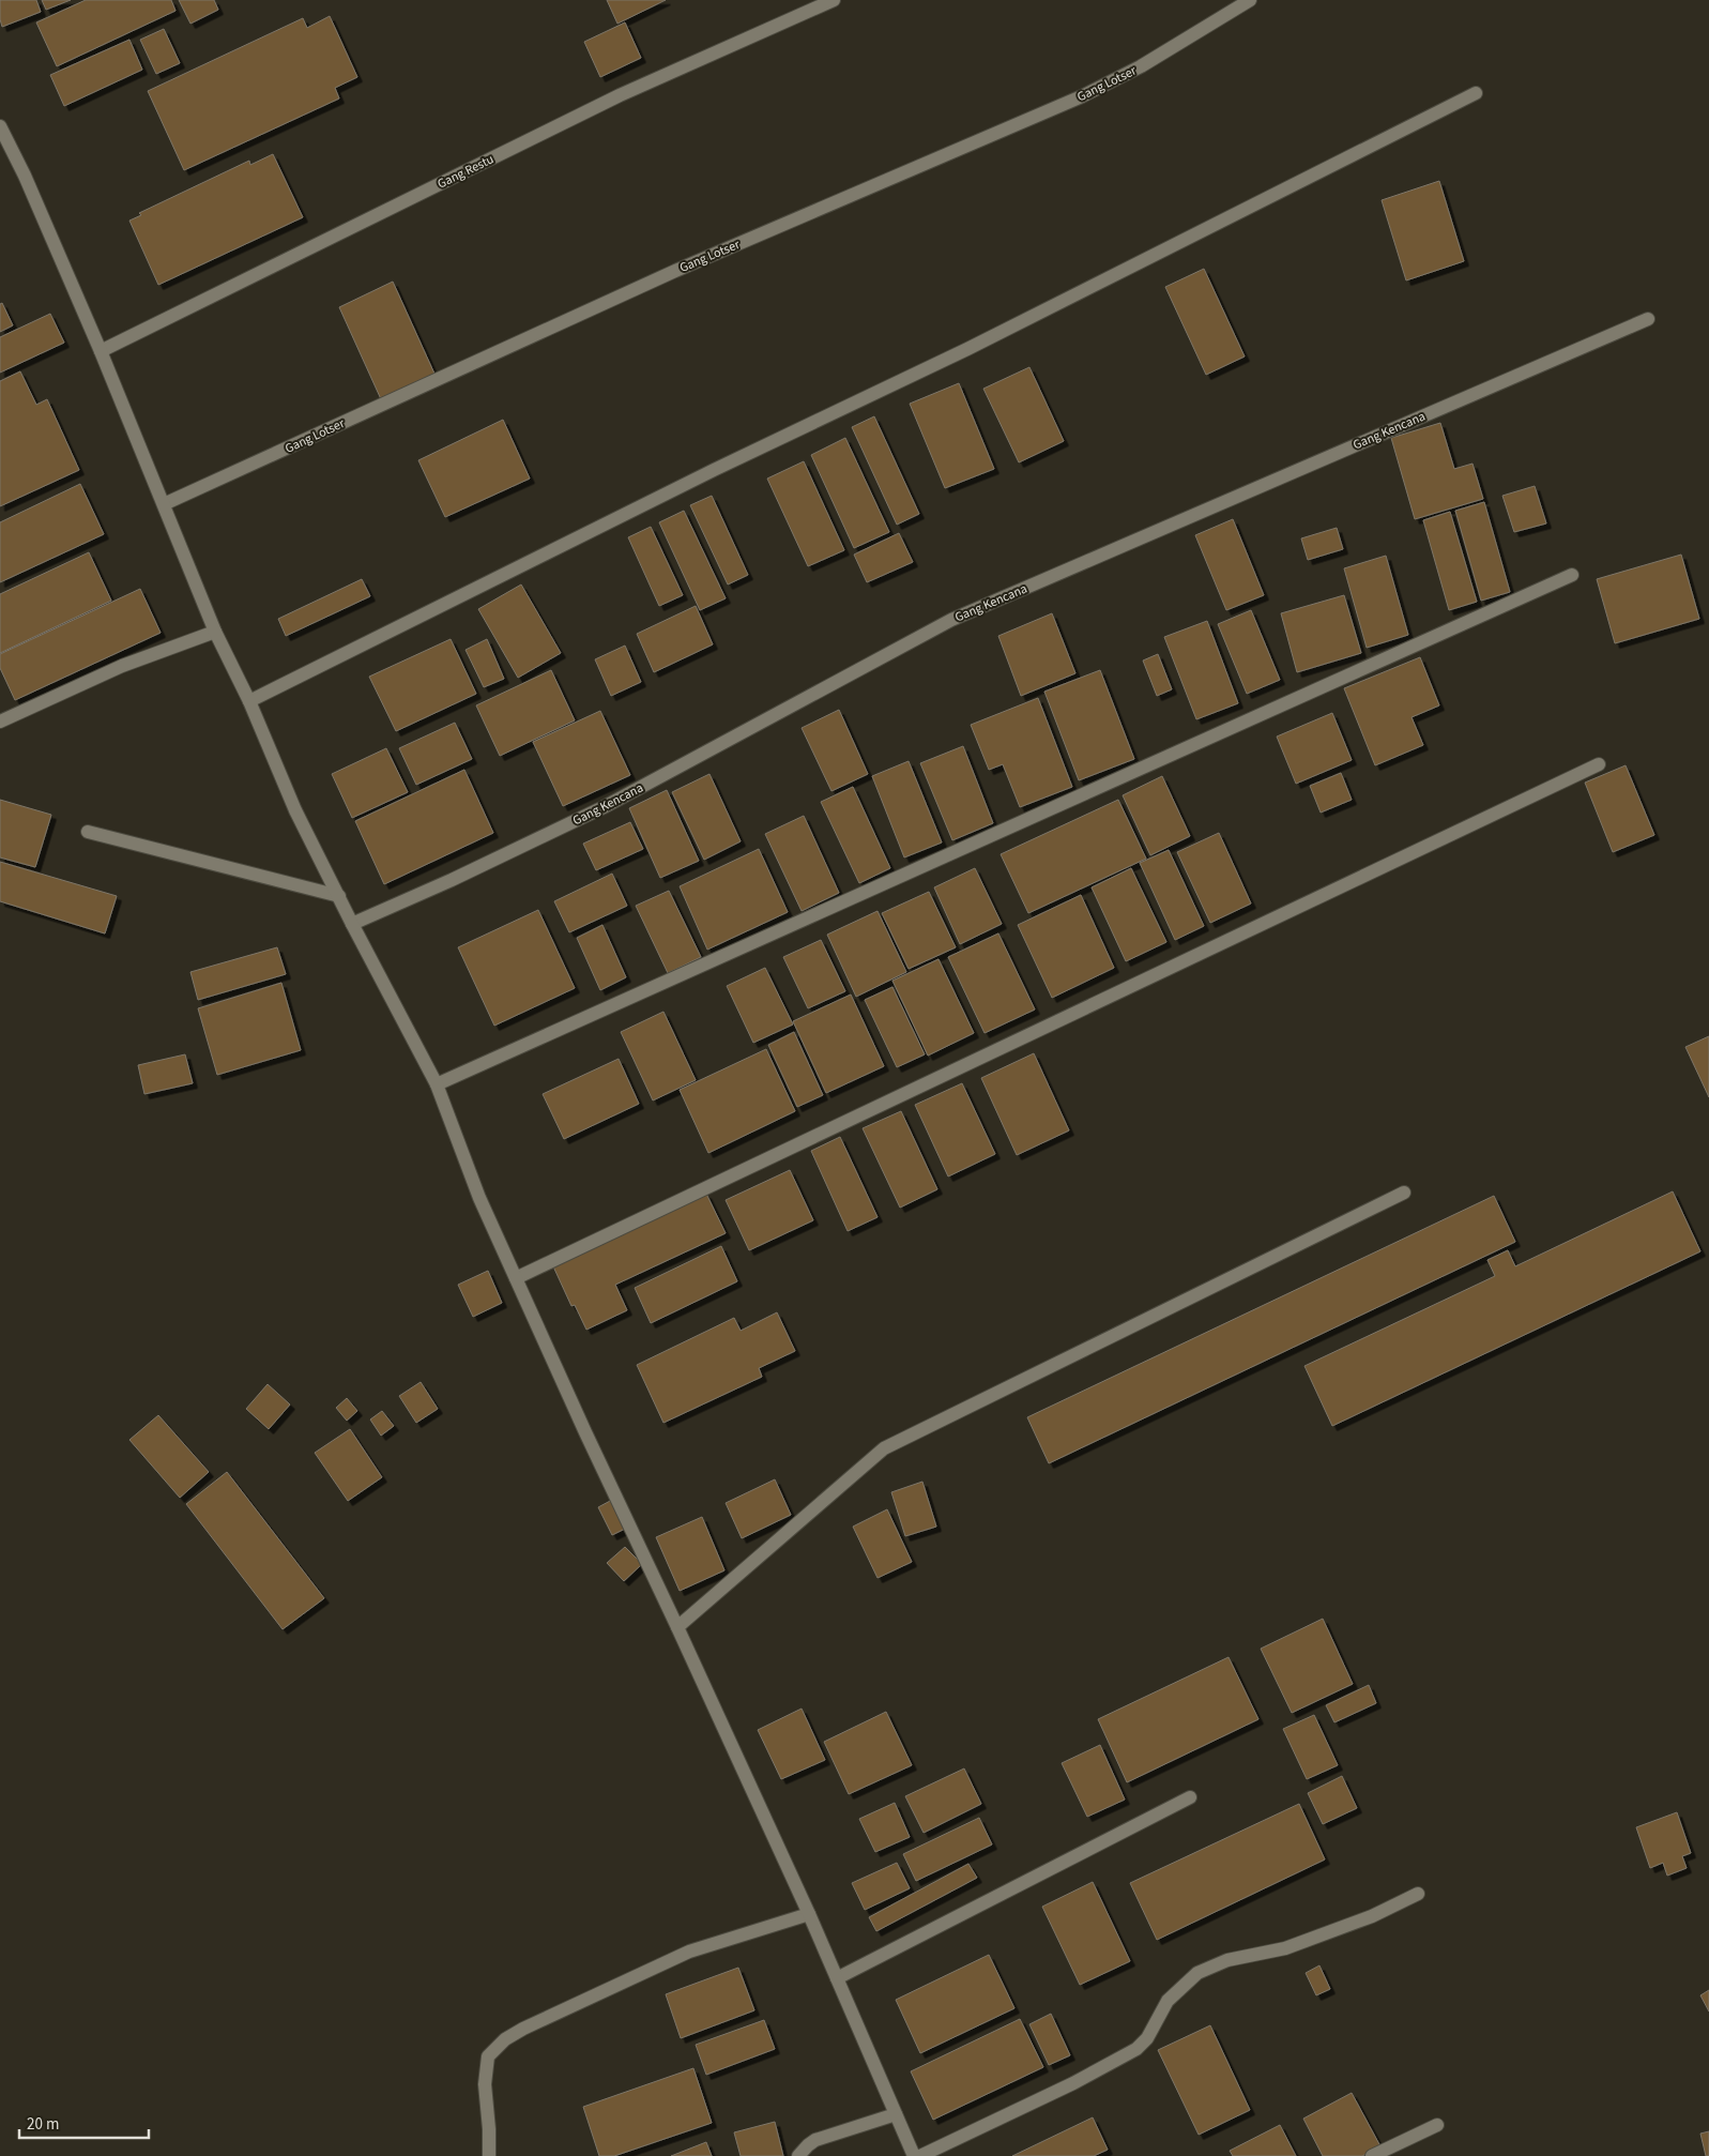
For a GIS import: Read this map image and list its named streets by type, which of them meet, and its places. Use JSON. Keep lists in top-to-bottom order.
{
  "streets": {
    "street": ["Gang Lotser", "Gang Restu", "Gang Kencana"]
  },
  "scale_bar": "20 m"
}
